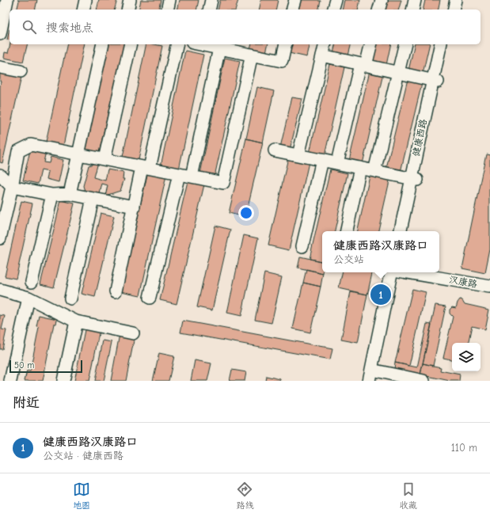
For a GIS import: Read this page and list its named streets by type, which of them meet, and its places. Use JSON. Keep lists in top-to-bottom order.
{
  "streets": {
    "street": ["健康西路", "汉康路"]
  },
  "scale_bar": "50 m",
  "page": {
    "search": "搜索地点",
    "popup": ["健康西路汉康路口", "公交站"],
    "pins": "1",
    "scale": "50 m",
    "heading": "附近",
    "list": [
      {
        "mark": "1",
        "name": "健康西路汉康路口",
        "note": "公交站 · 健康西路",
        "value": "110 m"
      }
    ],
    "nav": ["地图", "路线", "收藏"]
  }
}
